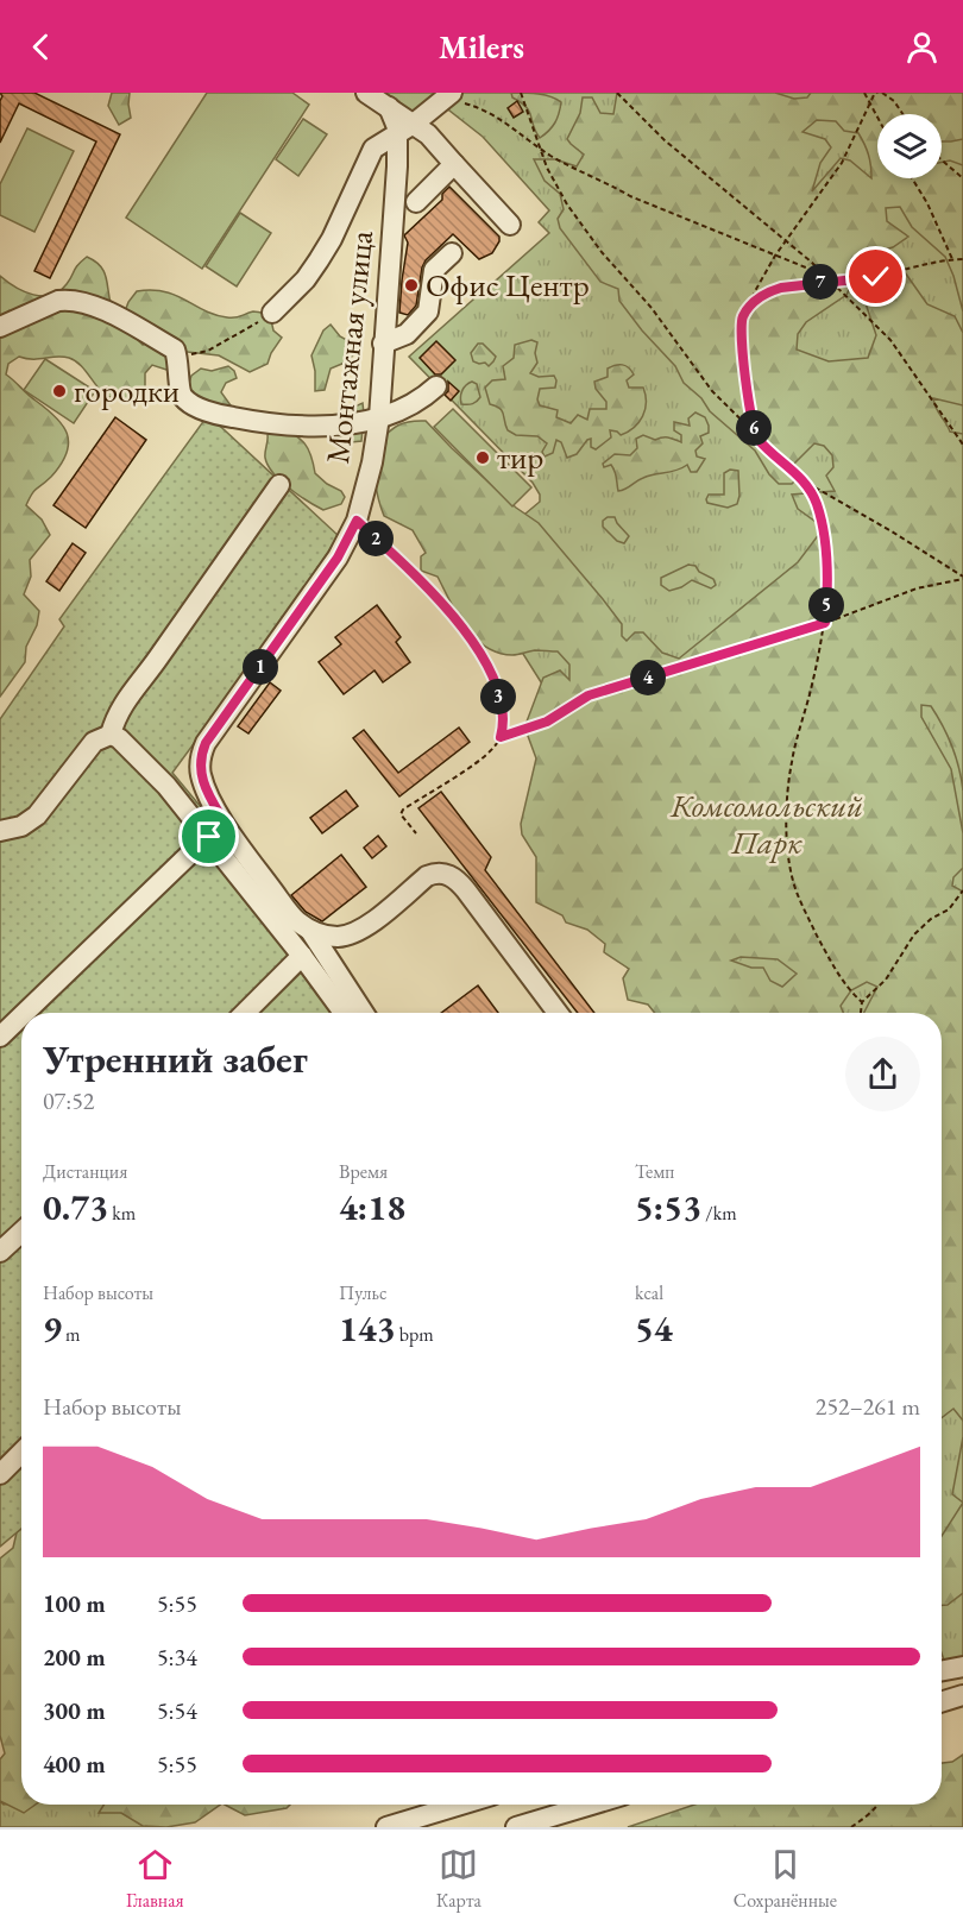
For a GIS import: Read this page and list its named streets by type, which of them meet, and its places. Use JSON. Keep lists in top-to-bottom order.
{
  "streets": {
    "street": ["Монтажная улица"]
  },
  "parks": ["Комсомольский Парк"],
  "places": ["Офис Центр", "городки", "тир"],
  "page": {
    "header": "Milers",
    "pins": [
      "7",
      "6",
      "2",
      "5",
      "1",
      "4",
      "3"
    ],
    "heading": ["Утренний забег", "07:52"],
    "stats": [
      ["Дистанция", "0.73 km"],
      ["Время", "4:18"],
      ["Темп", "5:53 /km"],
      ["Набор высоты", "9 m"],
      ["Пульс", "143 bpm"],
      ["kcal", "54"]
    ],
    "chart": ["Набор высоты", "252–261 m"],
    "list": [
      {
        "name": "100 m",
        "note": "5:55"
      },
      {
        "name": "200 m",
        "note": "5:34"
      },
      {
        "name": "300 m",
        "note": "5:54"
      },
      {
        "name": "400 m",
        "note": "5:55"
      }
    ],
    "tabs": ["Главная", "Карта", "Сохранённые"]
  }
}
